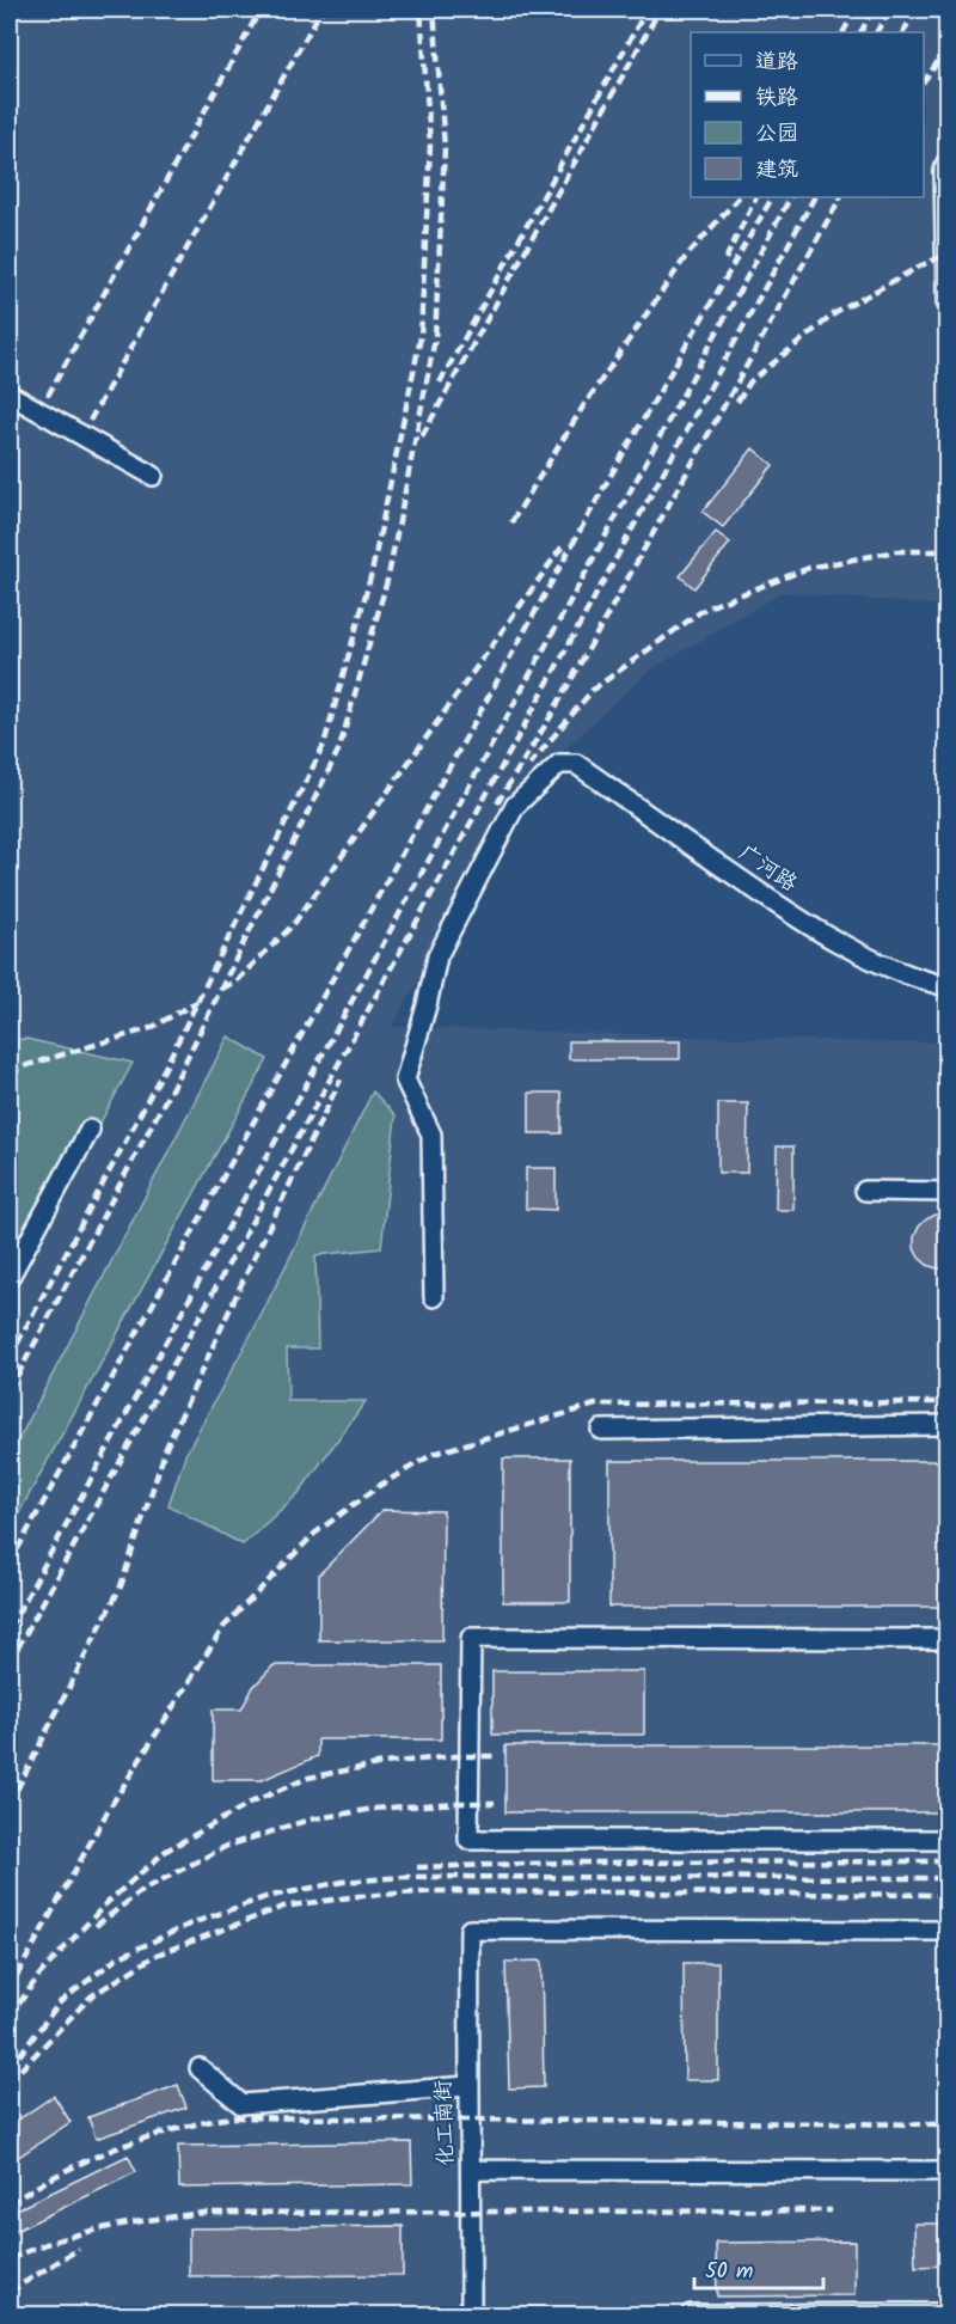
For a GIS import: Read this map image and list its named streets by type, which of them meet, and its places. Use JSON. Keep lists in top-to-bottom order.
{
  "streets": {
    "street": ["广河路", "化工南街"]
  },
  "legend": [
    "道路",
    "铁路",
    "公园",
    "建筑"
  ],
  "scale_bar": "50 m"
}
